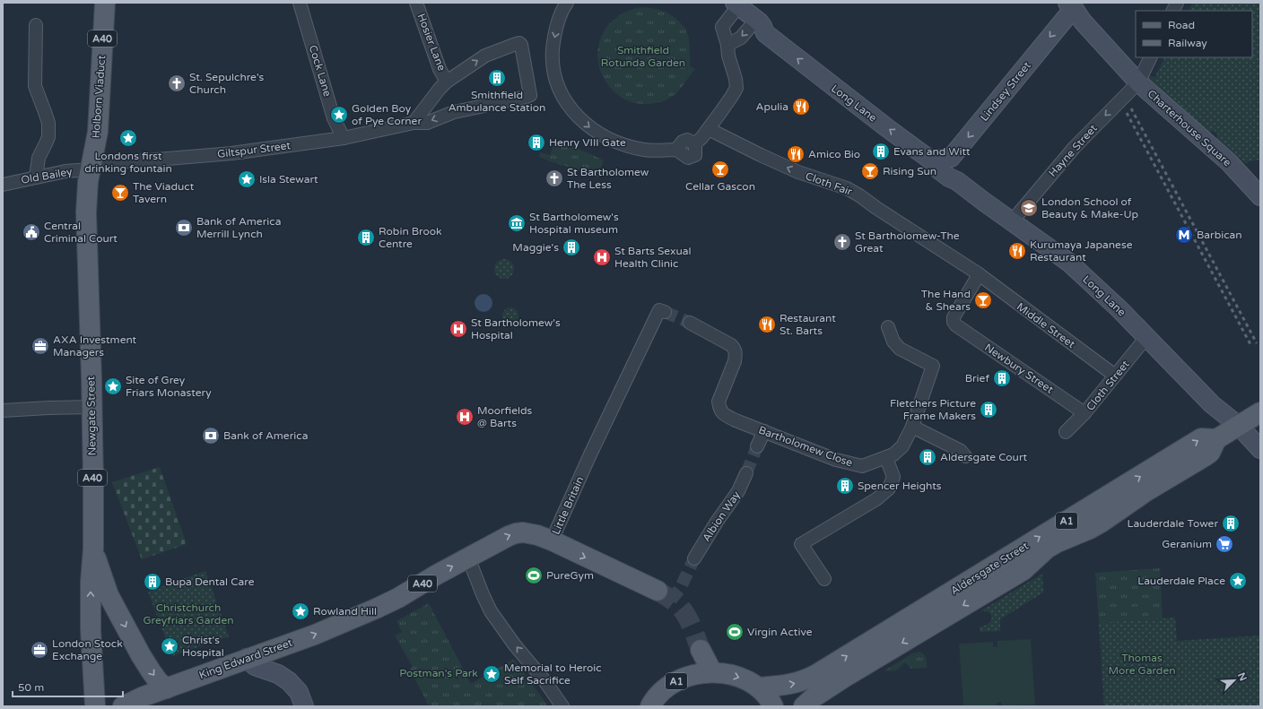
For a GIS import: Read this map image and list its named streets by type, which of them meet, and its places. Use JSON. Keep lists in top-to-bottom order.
{
  "streets": {
    "main road": [
      "A40",
      "Holborn Viaduct",
      "Newgate Street",
      "Little Britain",
      "A1",
      "Aldersgate Street",
      "King Edward Street"
    ],
    "street": [
      "Hosier Lane",
      "Cock Lane",
      "Lindsey Street",
      "Long Lane",
      "Charterhouse Square",
      "Giltspur Street",
      "Hayne Street",
      "Old Bailey",
      "Cloth Fair",
      "Middle Street",
      "Newbury Street",
      "Cloth Street",
      "Bartholomew Close",
      "Albion Way"
    ]
  },
  "crossings": [
    ["A40", "Newgate Street"],
    ["A40", "Little Britain"],
    ["A40", "King Edward Street"],
    ["Hosier Lane", "Giltspur Street"],
    ["Cock Lane", "Giltspur Street"],
    ["Holborn Viaduct", "Giltspur Street"],
    ["Holborn Viaduct", "Old Bailey"],
    ["Holborn Viaduct", "Newgate Street"],
    ["Long Lane", "Hayne Street"],
    ["Long Lane", "Cloth Street"],
    ["Long Lane", "Aldersgate Street"],
    ["Charterhouse Square", "Hayne Street"],
    ["Giltspur Street", "Old Bailey"],
    ["Giltspur Street", "Newgate Street"],
    ["Old Bailey", "Newgate Street"],
    ["Cloth Fair", "Middle Street"],
    ["Cloth Fair", "Newbury Street"],
    ["Middle Street", "Newbury Street"],
    ["Middle Street", "Cloth Street"],
    ["Newbury Street", "Cloth Street"],
    ["Little Britain", "King Edward Street"],
    ["A1", "Aldersgate Street"]
  ],
  "one_way": [
    "Lindsey Street",
    "Hayne Street",
    "Cloth Fair",
    "King Edward Street"
  ],
  "parks": [
    "Smithfield Rotunda Garden",
    "Christchurch Greyfriars Garden",
    "Thomas More Garden",
    "Postman's Park"
  ],
  "places": {
    "building": [
      "Smithfield Ambulance Station",
      "Henry VIII Gate",
      "Evans and Witt",
      "Robin Brook Centre",
      "Maggie's",
      "Brief",
      "Fletchers Picture Frame Makers",
      "Aldersgate Court",
      "Spencer Heights",
      "Lauderdale Tower",
      "Bupa Dental Care"
    ],
    "church": ["St. Sepulchre's Church", "St Bartholomew The Less", "St Bartholomew-The Great"],
    "restaurant": [
      "Apulia",
      "Amico Bio",
      "Kurumaya Japanese Restaurant",
      "Restaurant St. Barts"
    ],
    "place": [
      "Golden Boy of Pye Corner",
      "Londons first drinking fountain",
      "Isla Stewart",
      "Site of Grey Friars Monastery",
      "Lauderdale Place",
      "Rowland Hill",
      "Christ's Hospital",
      "Memorial to Heroic Self Sacrifice"
    ],
    "bar": [
      "Cellar Gascon",
      "Rising Sun",
      "The Viaduct Tavern",
      "The Hand & Shears"
    ],
    "school or university": ["London School of Beauty & Make-Up"],
    "museum": ["St Bartholomew's Hospital museum"],
    "bank": ["Bank of America Merrill Lynch", "Bank of America"],
    "public building": ["Central Criminal Court"],
    "metro station": ["Barbican"],
    "hospital": ["St Barts Sexual Health Clinic", "St Bartholomew's Hospital", "Moorfields @ Barts"],
    "office": ["AXA Investment Managers", "London Stock Exchange"],
    "supermarket": ["Geranium"],
    "sports": ["PureGym", "Virgin Active"]
  },
  "legend": ["Road", "Railway"],
  "scale_bar": "50 m",
  "north": "top right"
}
